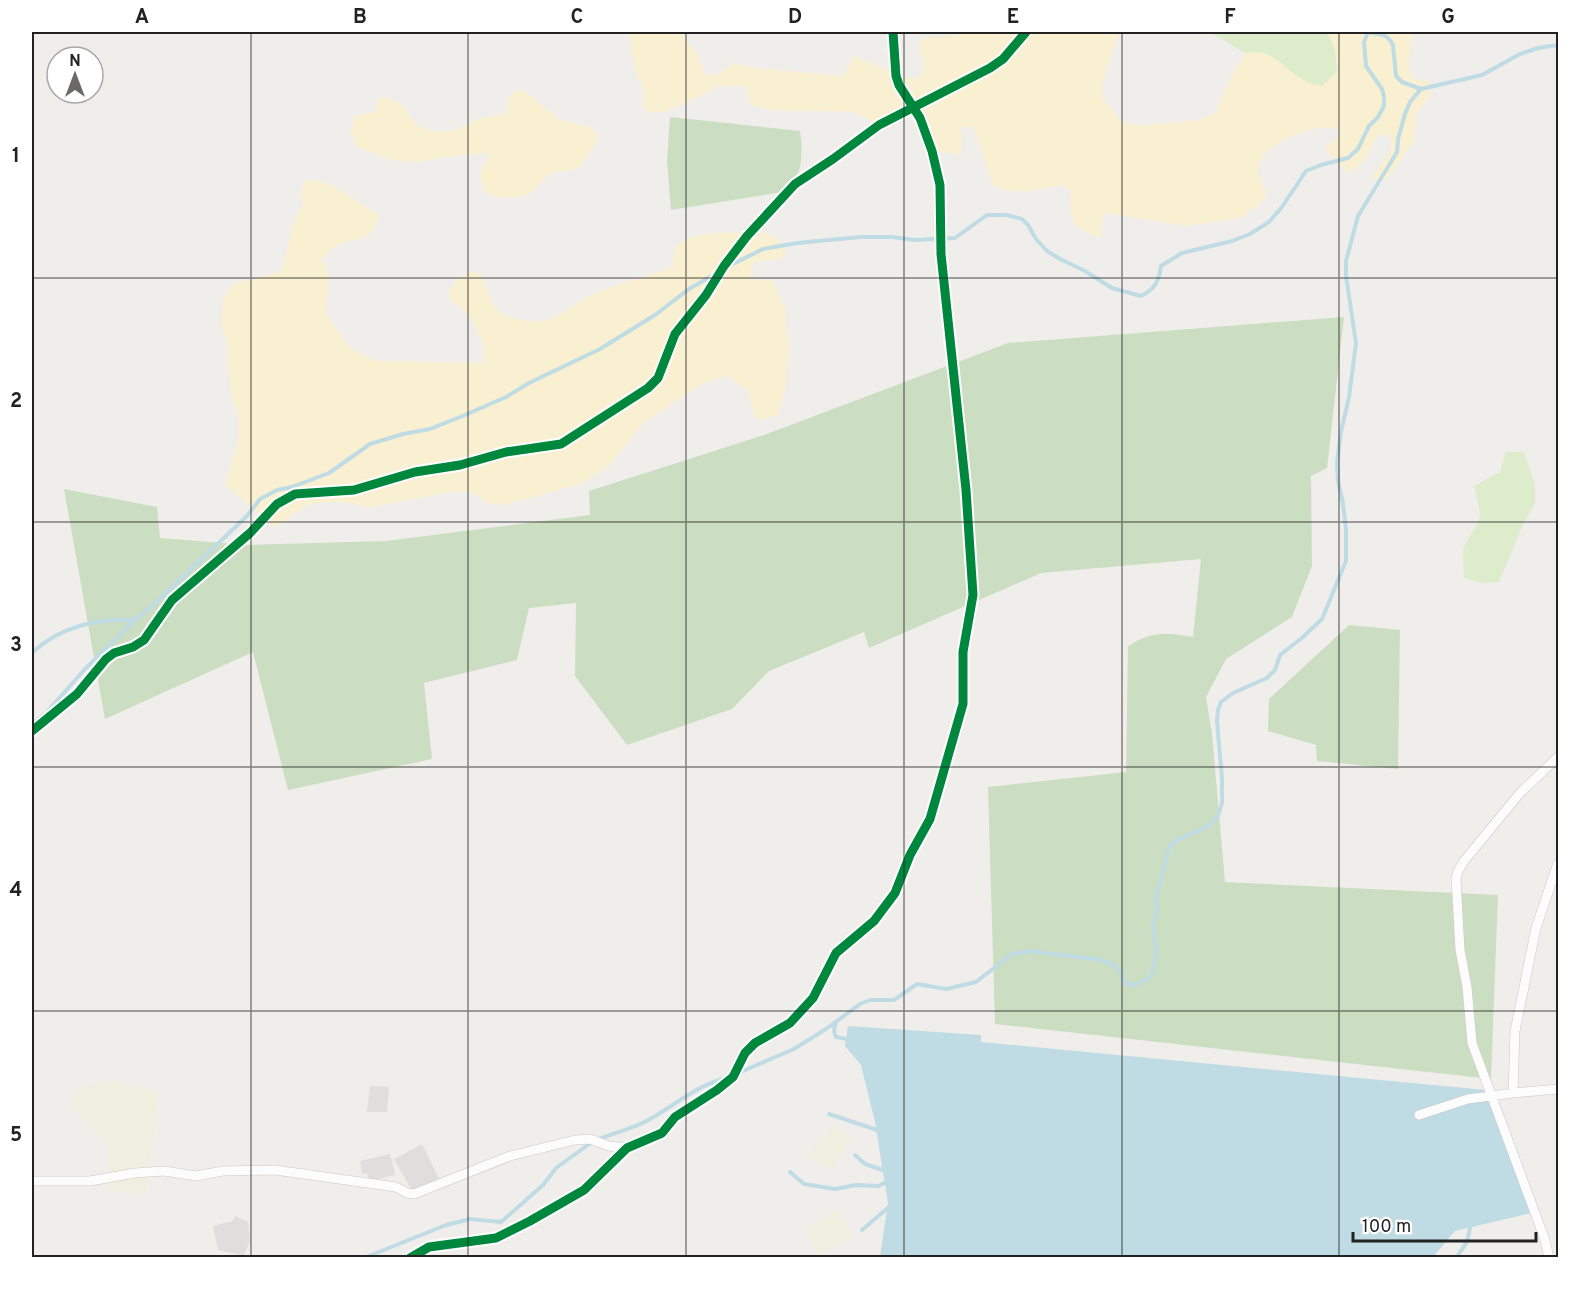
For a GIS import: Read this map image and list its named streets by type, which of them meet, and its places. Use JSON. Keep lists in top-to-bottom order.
{
  "scale_bar": "100 m",
  "north": "top",
  "grid": {
    "columns": [
      "A",
      "B",
      "C",
      "D",
      "E",
      "F",
      "G"
    ],
    "rows": [
      "1",
      "2",
      "3",
      "4",
      "5"
    ]
  }
}
